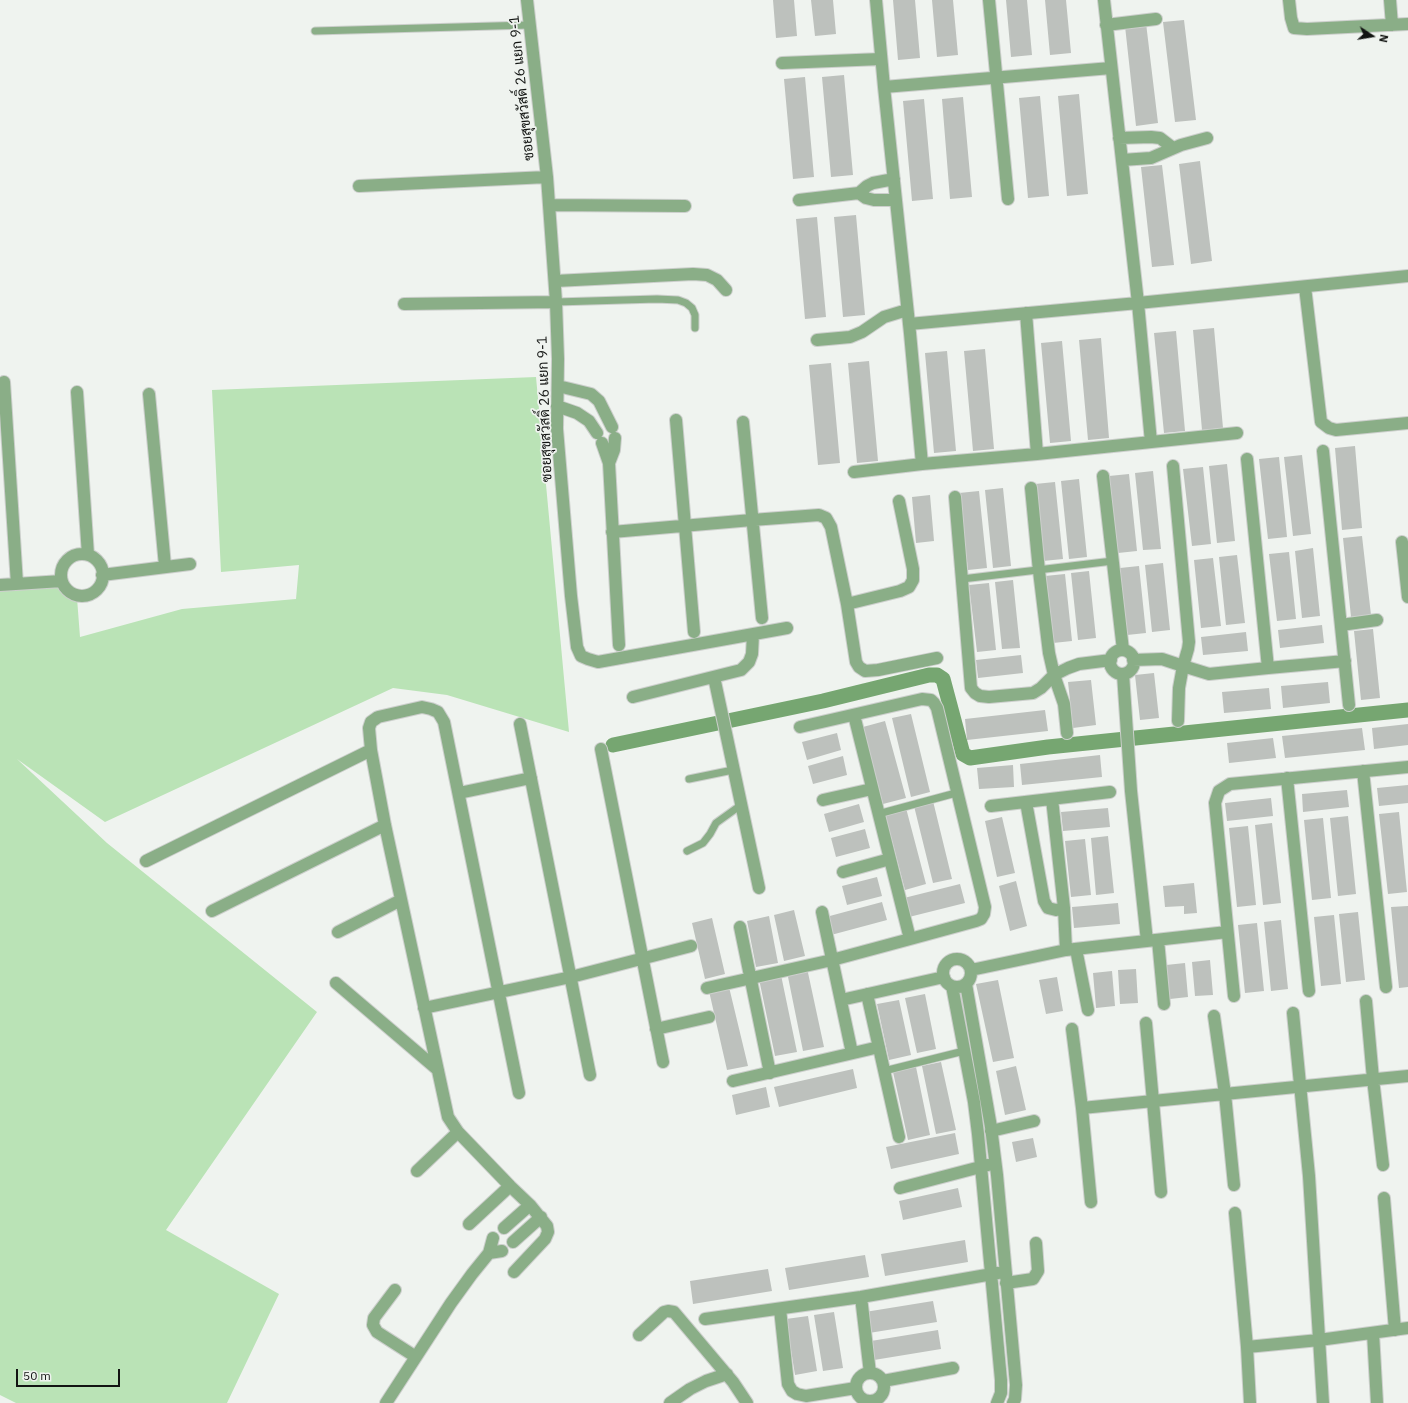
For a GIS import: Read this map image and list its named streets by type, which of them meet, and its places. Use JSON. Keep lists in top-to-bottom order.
{
  "streets": {
    "street": ["ซอยสุขสวัสดิ์ 26 แยก 9-1"]
  },
  "scale_bar": "50 m",
  "north": "right"
}
